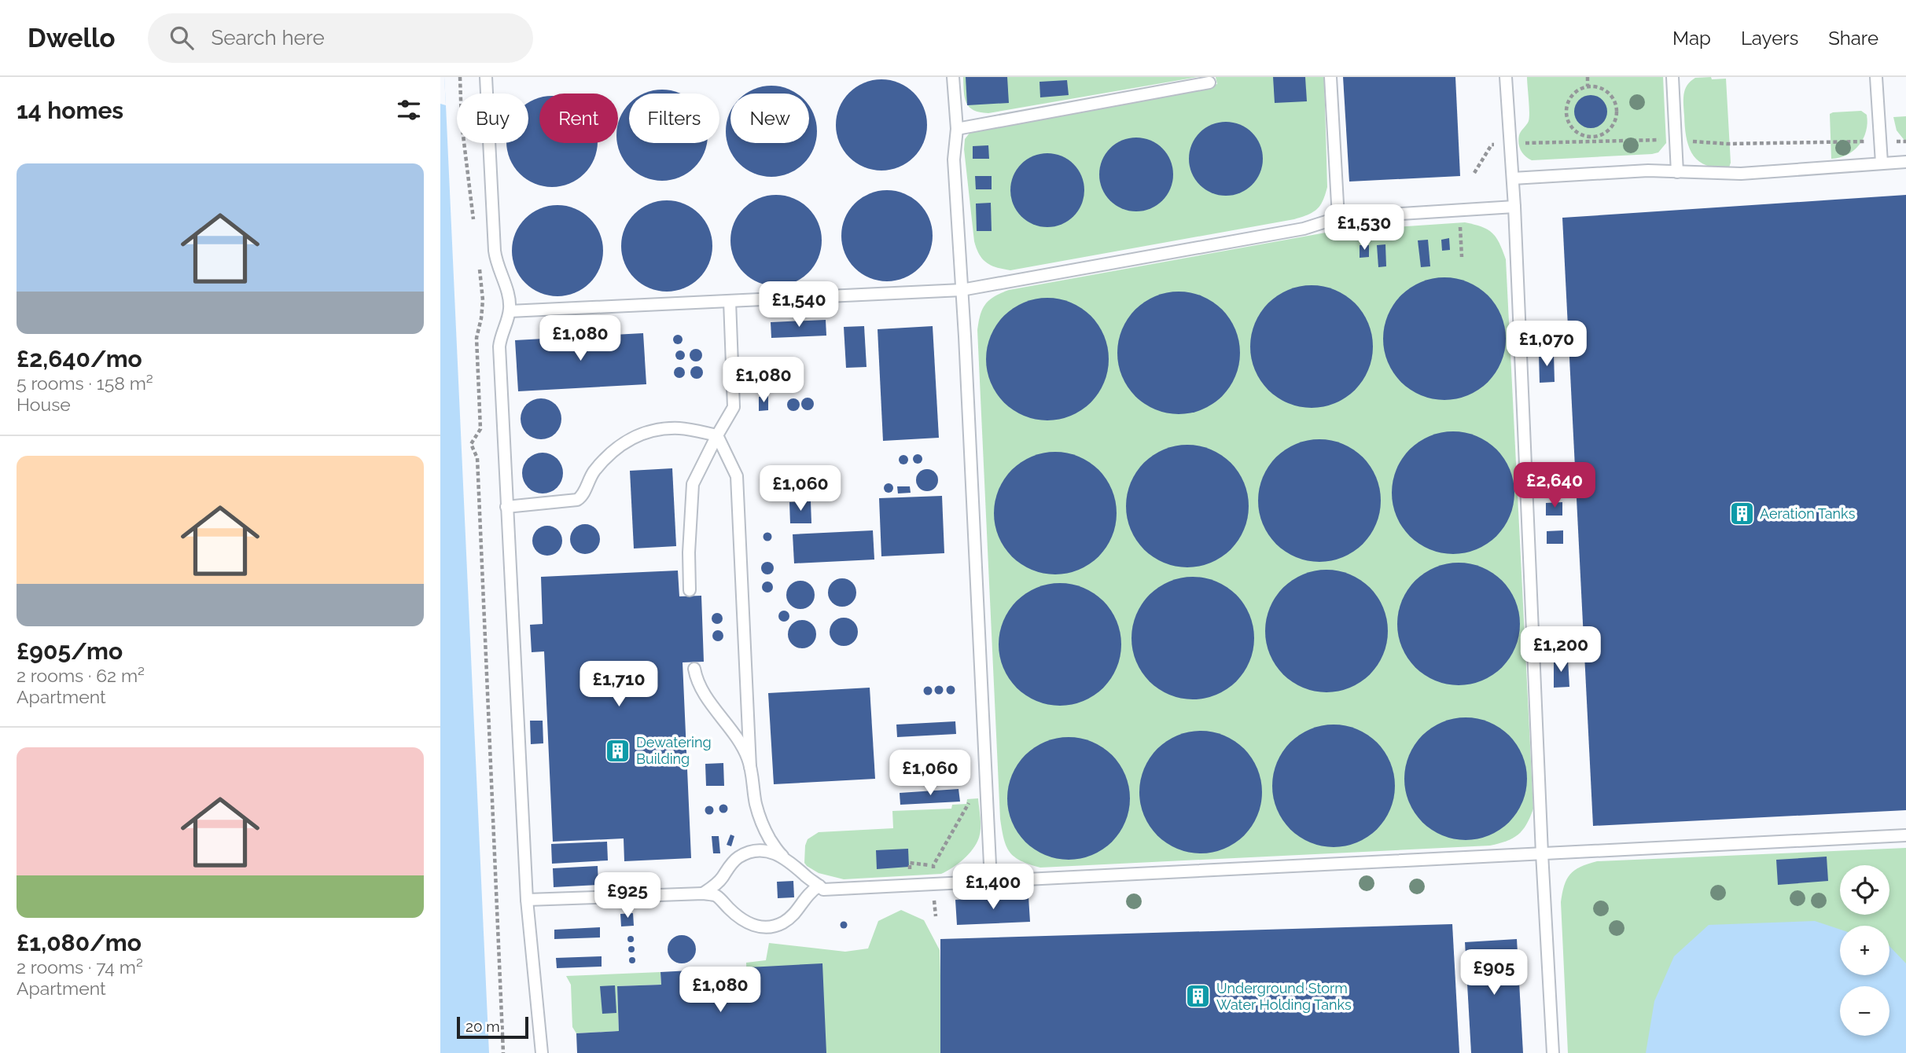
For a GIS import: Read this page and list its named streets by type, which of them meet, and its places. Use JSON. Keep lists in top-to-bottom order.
{
  "places": {
    "building": ["Aeration Tanks", "Dewatering Building", "Underground Storm Water Holding Tanks"]
  },
  "scale_bar": "20 m",
  "page": {
    "header": "Dwello",
    "search": "Search here",
    "nav": ["Map", "Layers", "Share"],
    "heading": "14 homes",
    "chip": [
      "Buy",
      "Rent",
      "Filters",
      "New"
    ],
    "list": [
      {
        "name": "£2,640/mo",
        "note": "5 rooms · 158 m² · House"
      },
      {
        "name": "£905/mo",
        "note": "2 rooms · 62 m² · Apartment"
      },
      {
        "name": "£1,080/mo",
        "note": "2 rooms · 74 m² · Apartment"
      }
    ],
    "price": [
      "£1,530",
      "£1,540",
      "£1,080",
      "£1,070",
      "£1,080",
      "£2,640",
      "£1,060",
      "£1,200",
      "£1,710",
      "£1,060",
      "£1,400",
      "£925",
      "£905",
      "£1,080"
    ],
    "map_buttons": ["+", "−"],
    "scale": "20 m"
  }
}
